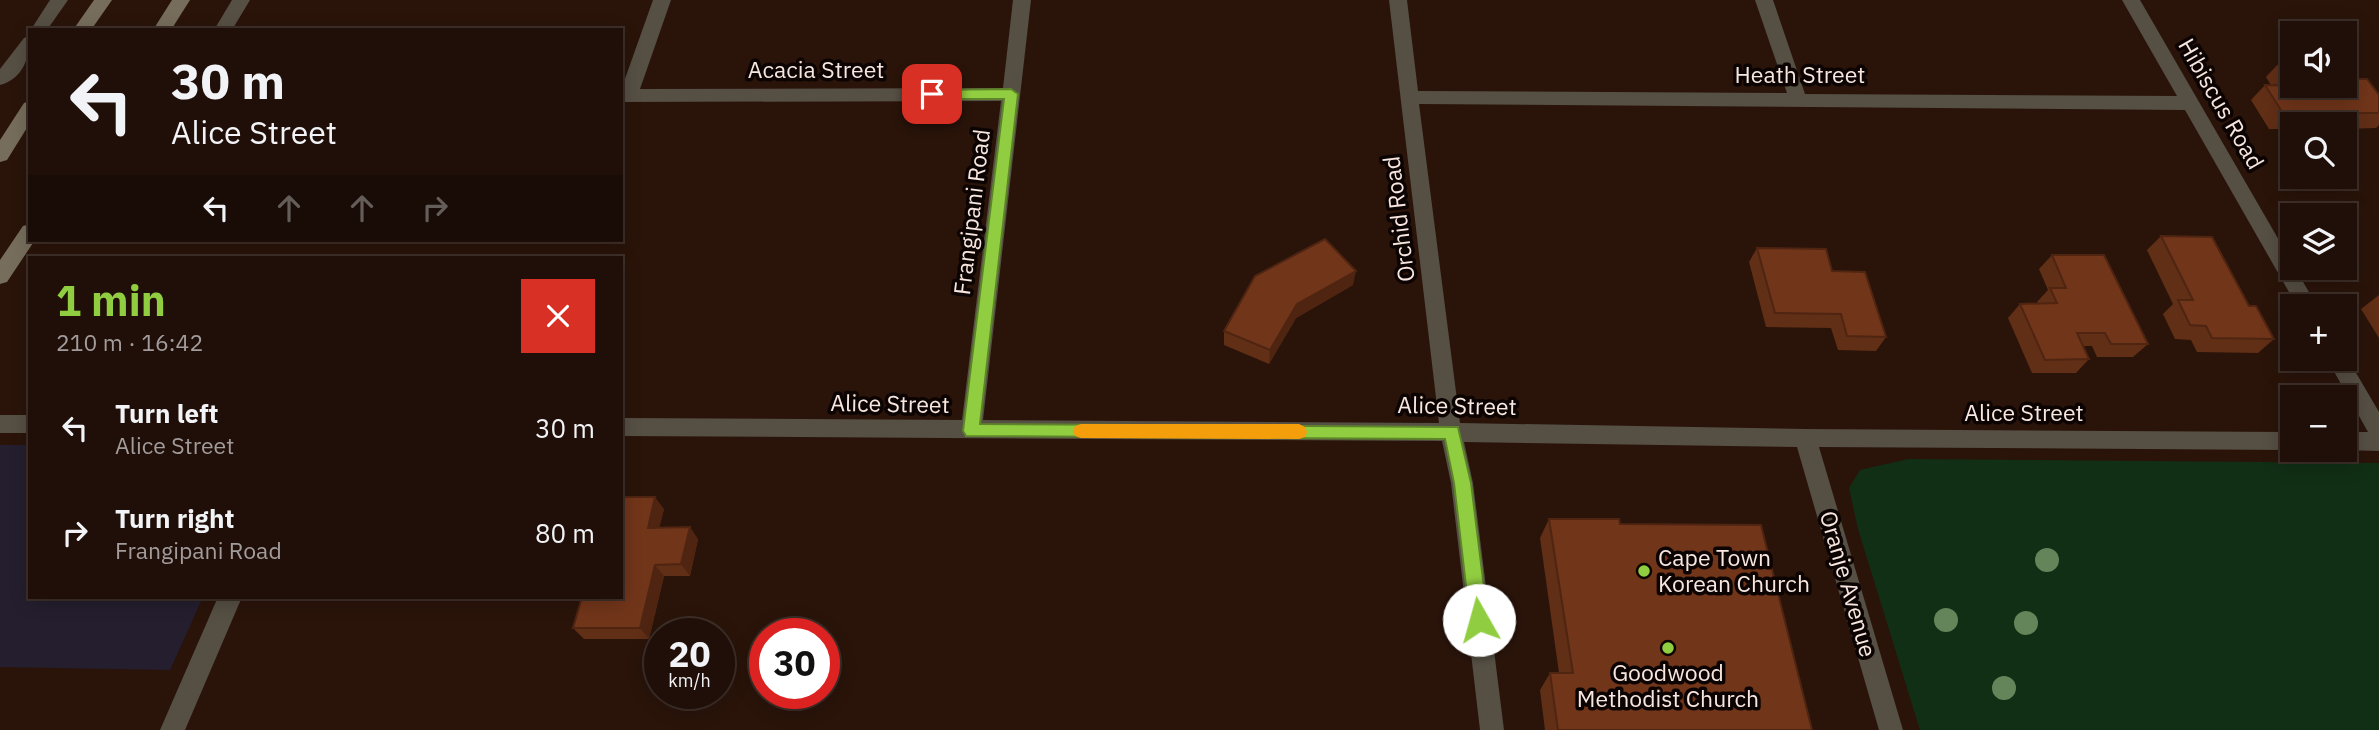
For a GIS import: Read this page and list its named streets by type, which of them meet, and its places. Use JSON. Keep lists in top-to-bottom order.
{
  "streets": {
    "street": [
      "Acacia Street",
      "Heath Street",
      "Hibiscus Road",
      "Frangipani Road",
      "Orchid Road",
      "Alice Street",
      "Oranje Avenue"
    ]
  },
  "crossings": [
    ["Acacia Street", "Frangipani Road"],
    ["Heath Street", "Hibiscus Road"],
    ["Heath Street", "Orchid Road"],
    ["Frangipani Road", "Alice Street"],
    ["Orchid Road", "Alice Street"],
    ["Alice Street", "Oranje Avenue"]
  ],
  "places": ["Cape Town Korean Church", "Goodwood Methodist Church"],
  "page": {
    "map_buttons": ["+", "−"],
    "turn": ["30 m", "Alice Street"],
    "heading": ["1 min", "210 m · 16:42"],
    "list": [
      {
        "name": "Turn left",
        "note": "Alice Street",
        "value": "30 m"
      },
      {
        "name": "Turn right",
        "note": "Frangipani Road",
        "value": "80 m"
      }
    ],
    "speed": "20 km/h",
    "limit": "30"
  }
}
